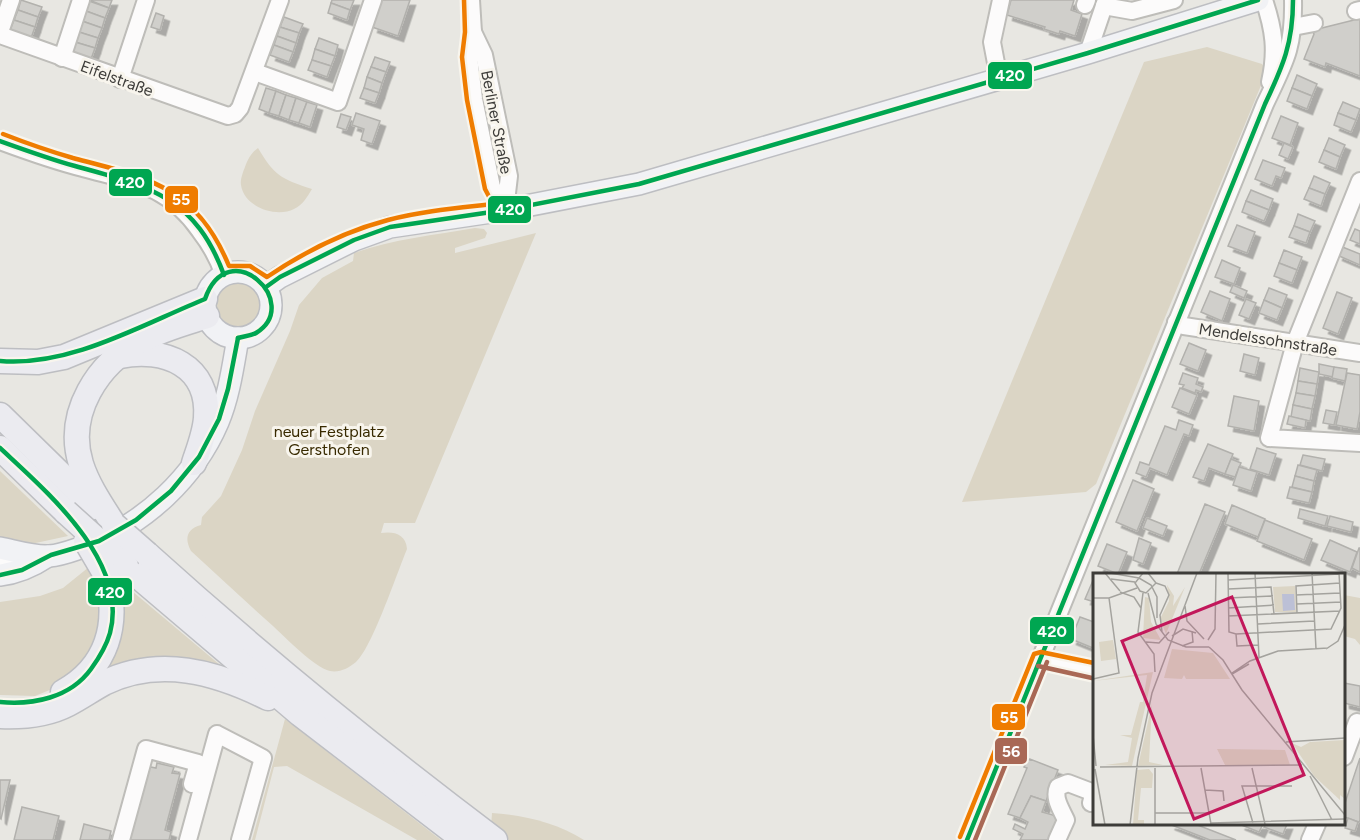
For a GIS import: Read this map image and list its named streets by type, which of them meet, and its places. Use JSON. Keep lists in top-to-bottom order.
{
  "streets": {
    "street": ["Eifelstraße", "Berliner Straße", "Mendelssohnstraße"]
  },
  "parks": ["neuer Festplatz Gersthofen"],
  "lines": ["transit line 420", "transit line 55", "transit line 56"]
}
